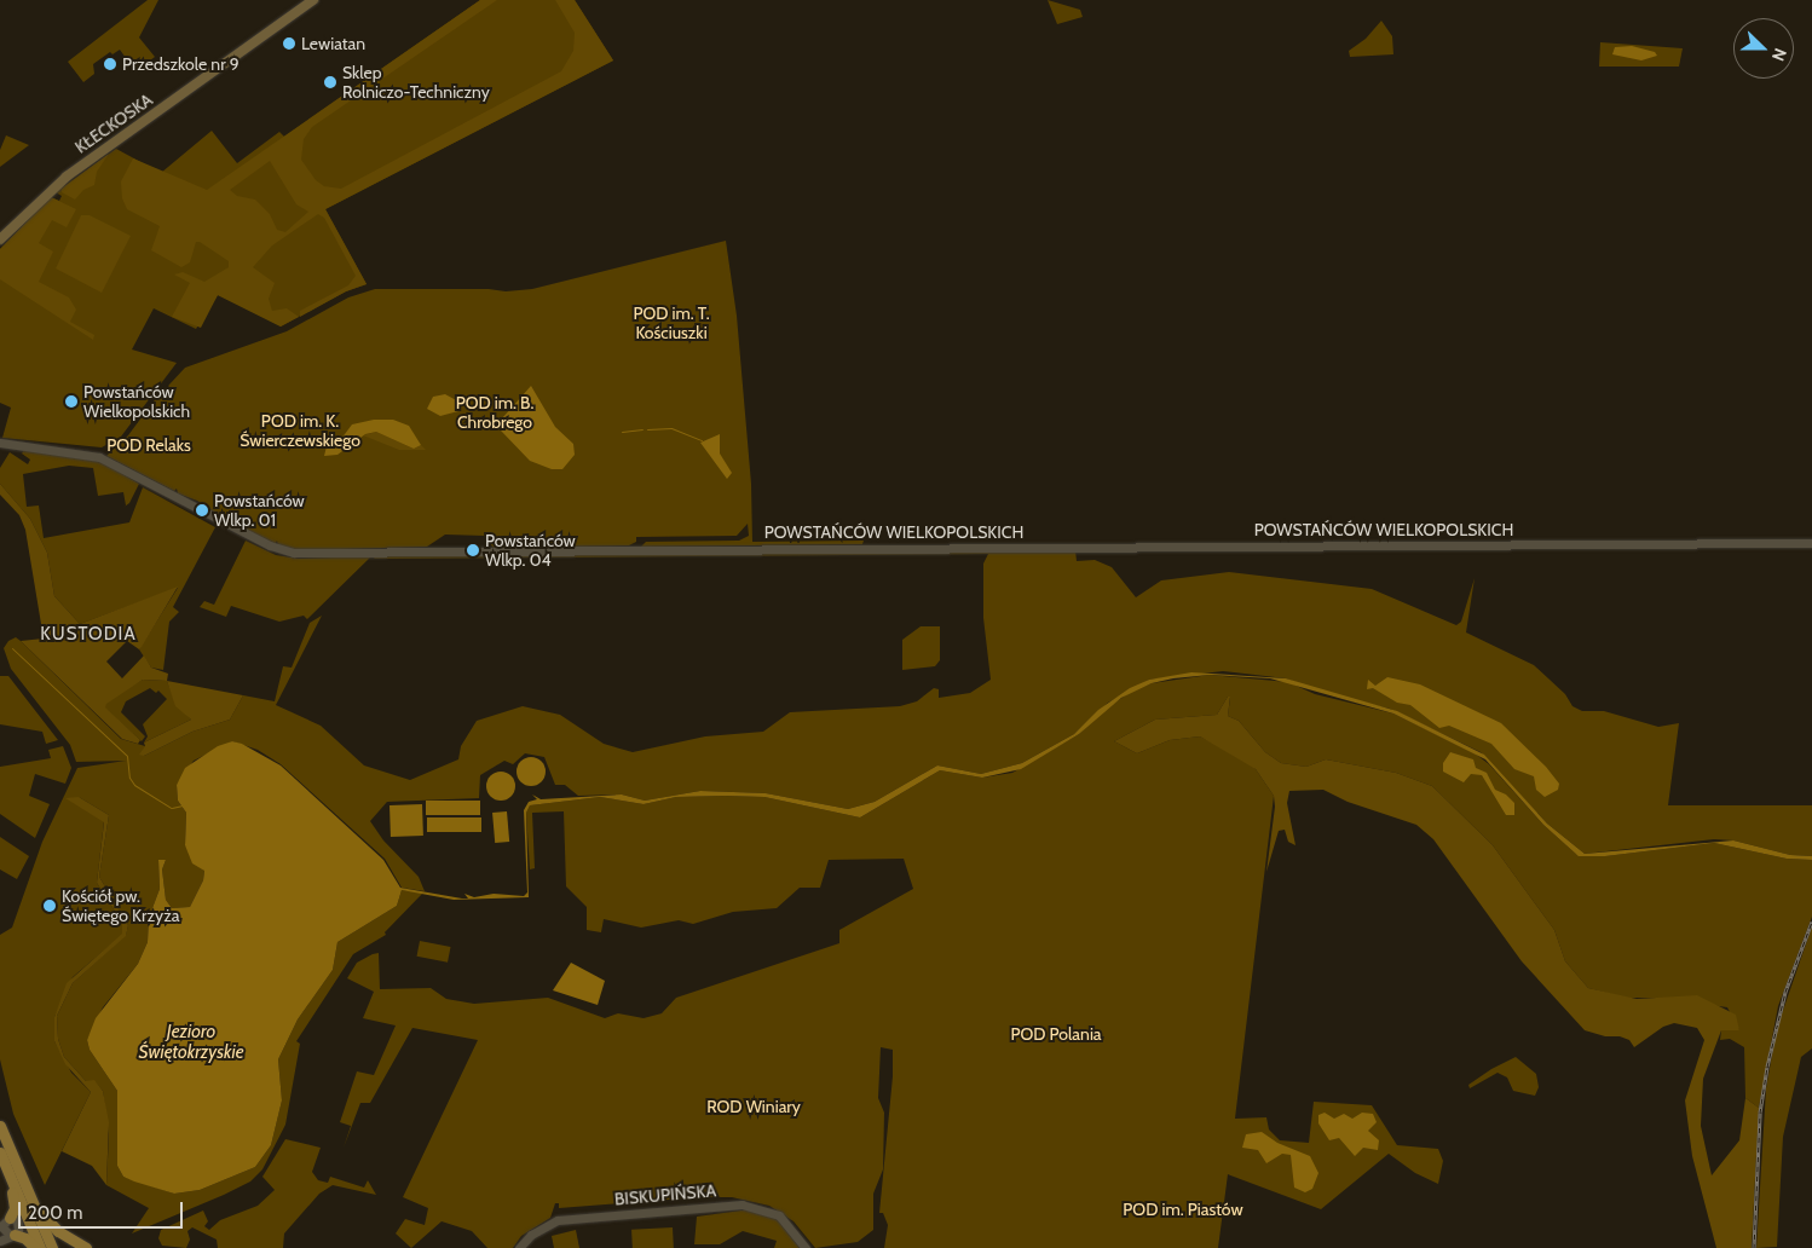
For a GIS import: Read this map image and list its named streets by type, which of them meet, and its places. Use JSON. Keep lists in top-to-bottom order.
{
  "streets": {
    "main road": ["KŁECKOSKA"],
    "street": ["POWSTAŃCÓW WIELKOPOLSKICH", "BISKUPIŃSKA"]
  },
  "districts": ["KUSTODIA"],
  "water": ["Jezioro Świętokrzyskie"],
  "parks": [
    "POD im. T. Kościuszki",
    "POD im. B. Chrobrego",
    "POD im. K. Świerczewskiego",
    "POD Relaks",
    "POD Polania",
    "ROD Winiary",
    "POD im. Piastów"
  ],
  "places": [
    "Lewiatan",
    "Przedszkole nr 9",
    "Sklep Rolniczo-Techniczny",
    "Powstańców Wielkopolskich",
    "Powstańców Wlkp. 01",
    "Powstańców Wlkp. 04",
    "Kościół pw. Świętego Krzyża"
  ],
  "scale_bar": "200 m",
  "north": "right"
}
